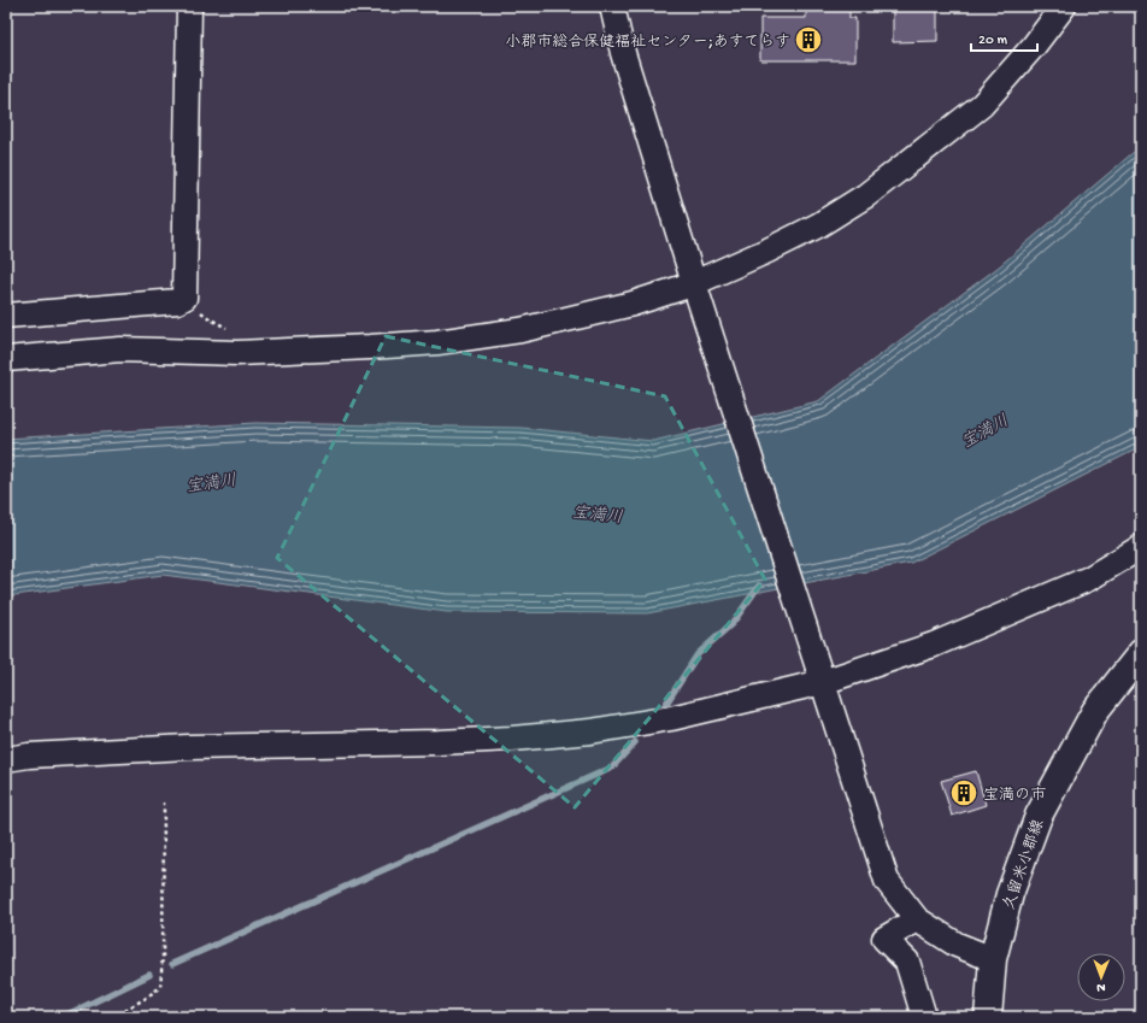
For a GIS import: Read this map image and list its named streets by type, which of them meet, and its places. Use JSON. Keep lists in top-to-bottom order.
{
  "streets": {
    "main road": ["久留米小郡線"]
  },
  "water": ["宝満川"],
  "places": {
    "building": ["小郡市総合保健福祉センター;あすてらす", "宝満の市"]
  },
  "scale_bar": "20 m",
  "north": "bottom"
}
